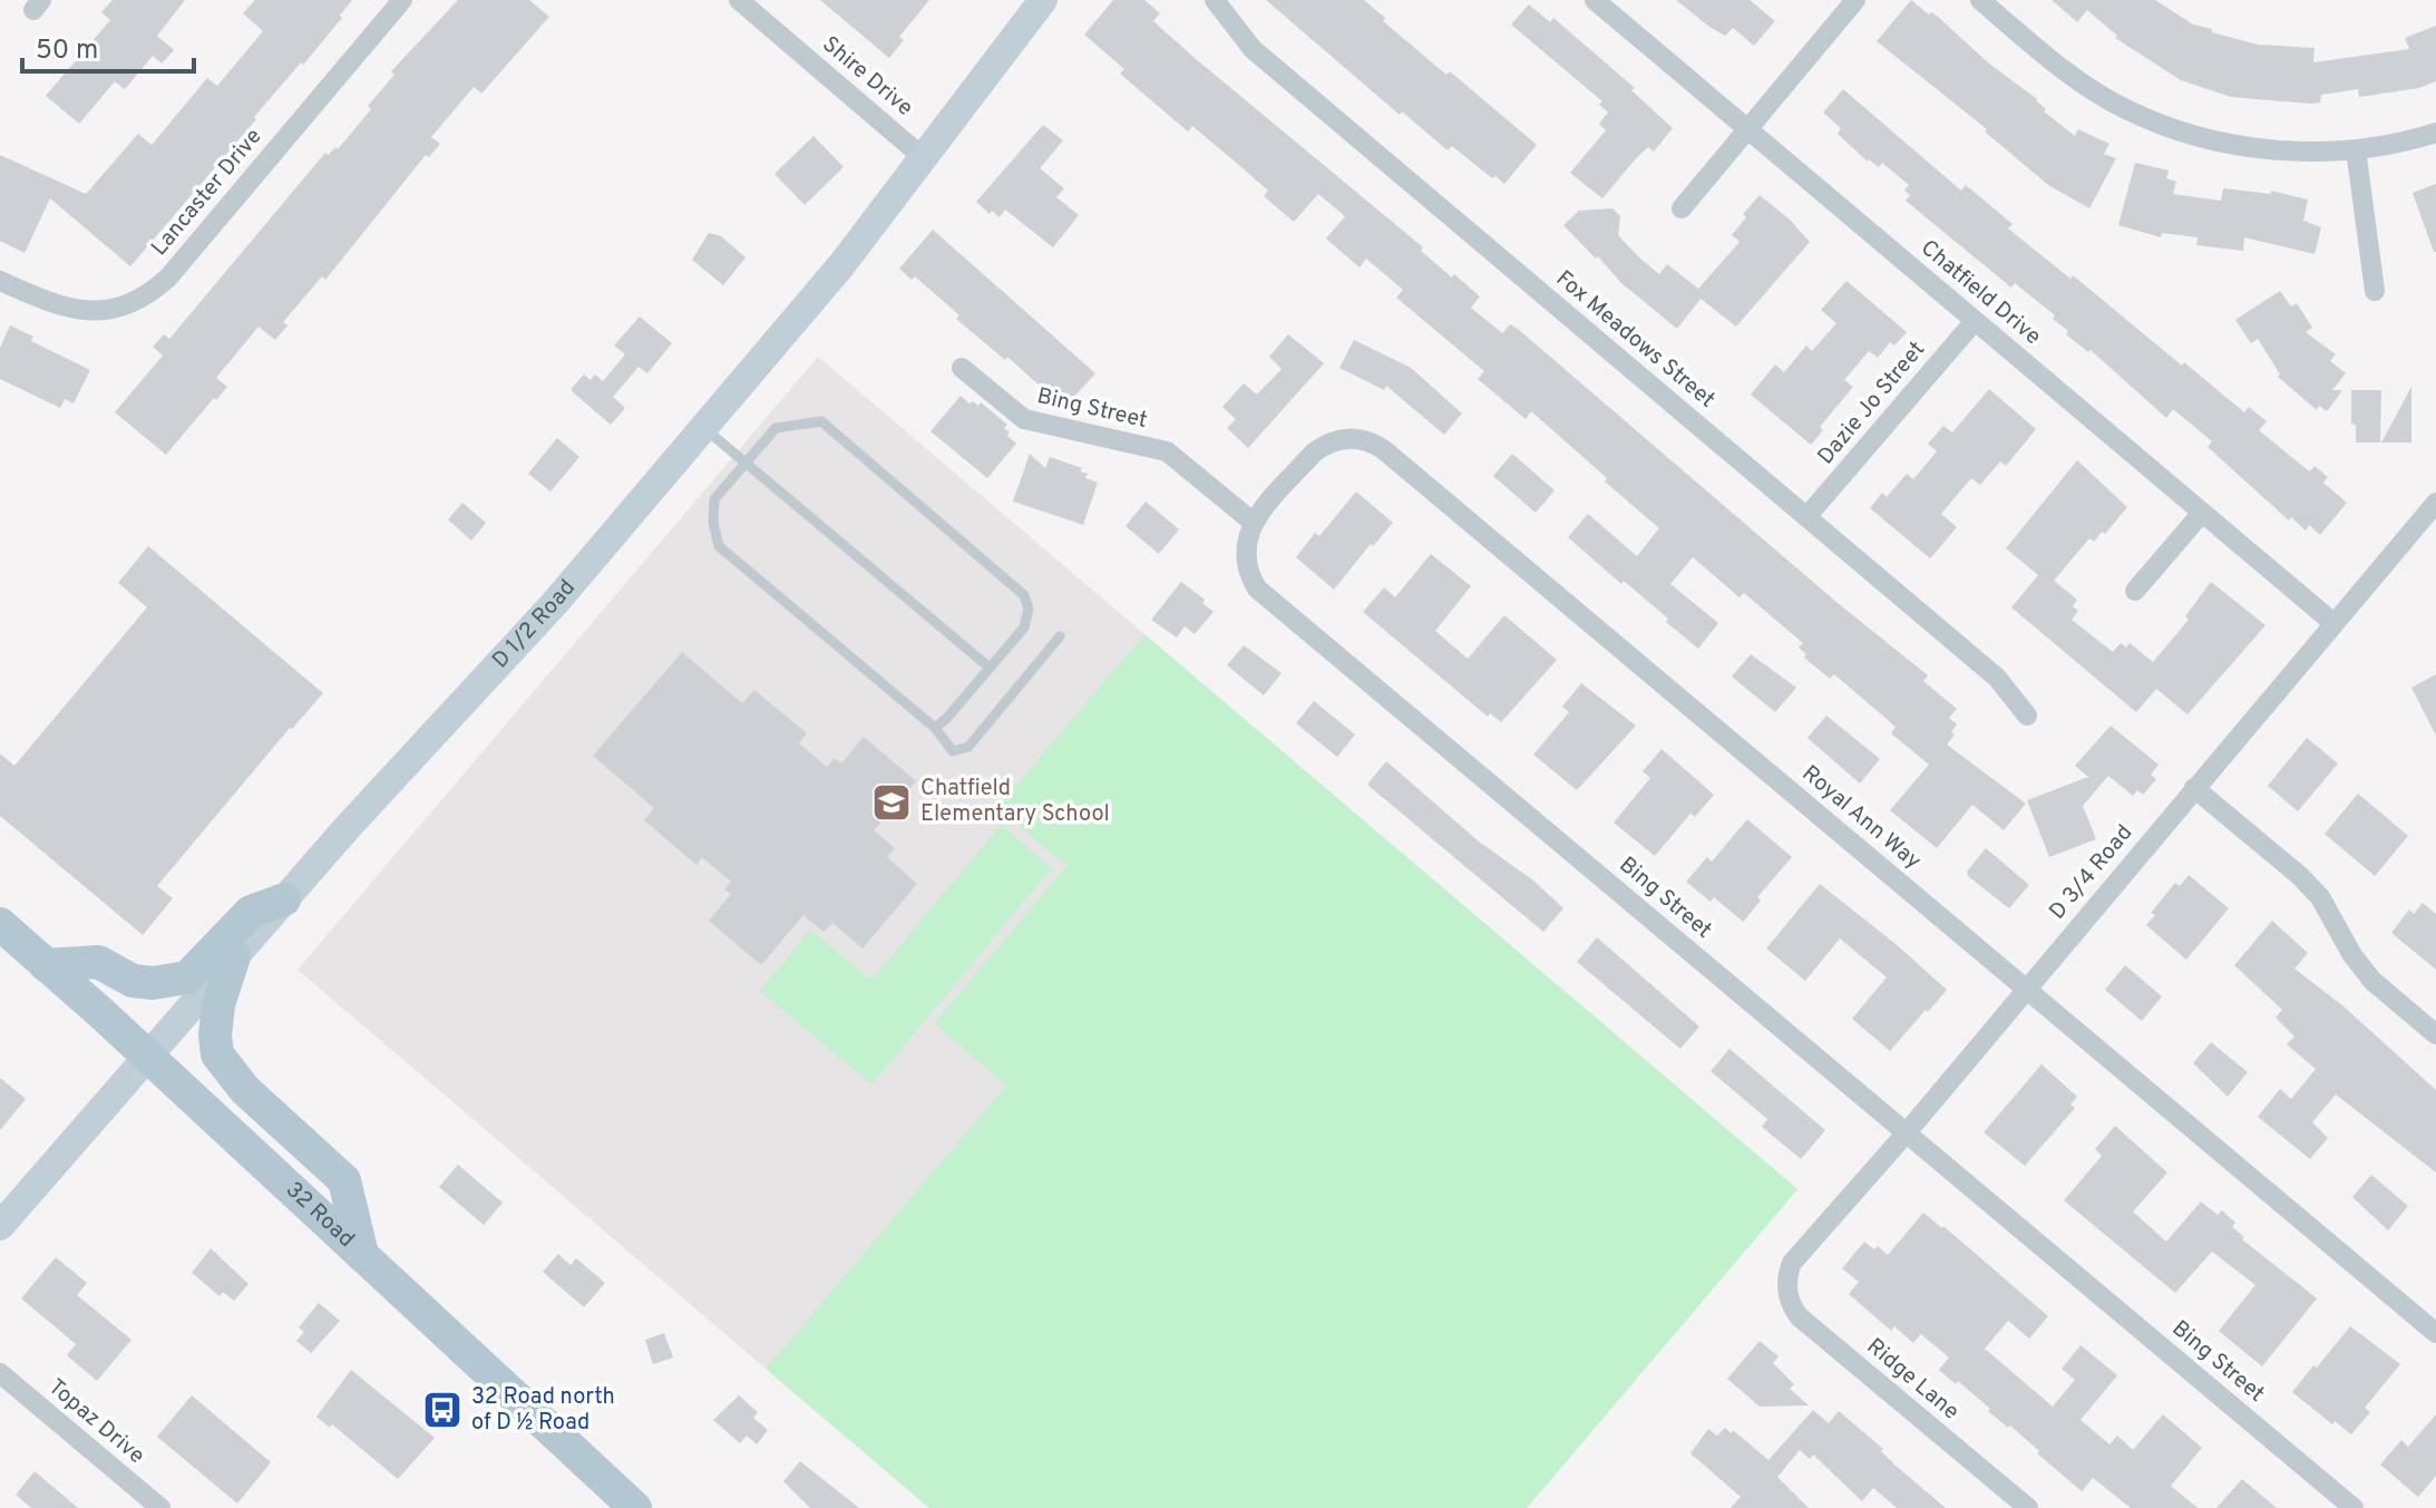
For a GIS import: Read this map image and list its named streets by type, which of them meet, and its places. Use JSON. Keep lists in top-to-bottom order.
{
  "streets": {
    "main road": ["D 1/2 Road", "32 Road"],
    "street": [
      "Shire Drive",
      "Lancaster Drive",
      "Chatfield Drive",
      "Fox Meadows Street",
      "Dazie Jo Street",
      "Bing Street",
      "Royal Ann Way",
      "D 3/4 Road",
      "Ridge Lane",
      "Topaz Drive"
    ]
  },
  "crossings": [
    ["Shire Drive", "D 1/2 Road"],
    ["Chatfield Drive", "Dazie Jo Street"],
    ["Chatfield Drive", "D 3/4 Road"],
    ["Fox Meadows Street", "Dazie Jo Street"],
    ["Bing Street", "Royal Ann Way"],
    ["Bing Street", "D 3/4 Road"],
    ["D 1/2 Road", "32 Road"],
    ["Royal Ann Way", "D 3/4 Road"],
    ["D 3/4 Road", "Ridge Lane"]
  ],
  "places": {
    "school or university": ["Chatfield Elementary School"],
    "bus stop": ["32 Road north of D ½ Road"]
  },
  "scale_bar": "50 m"
}
